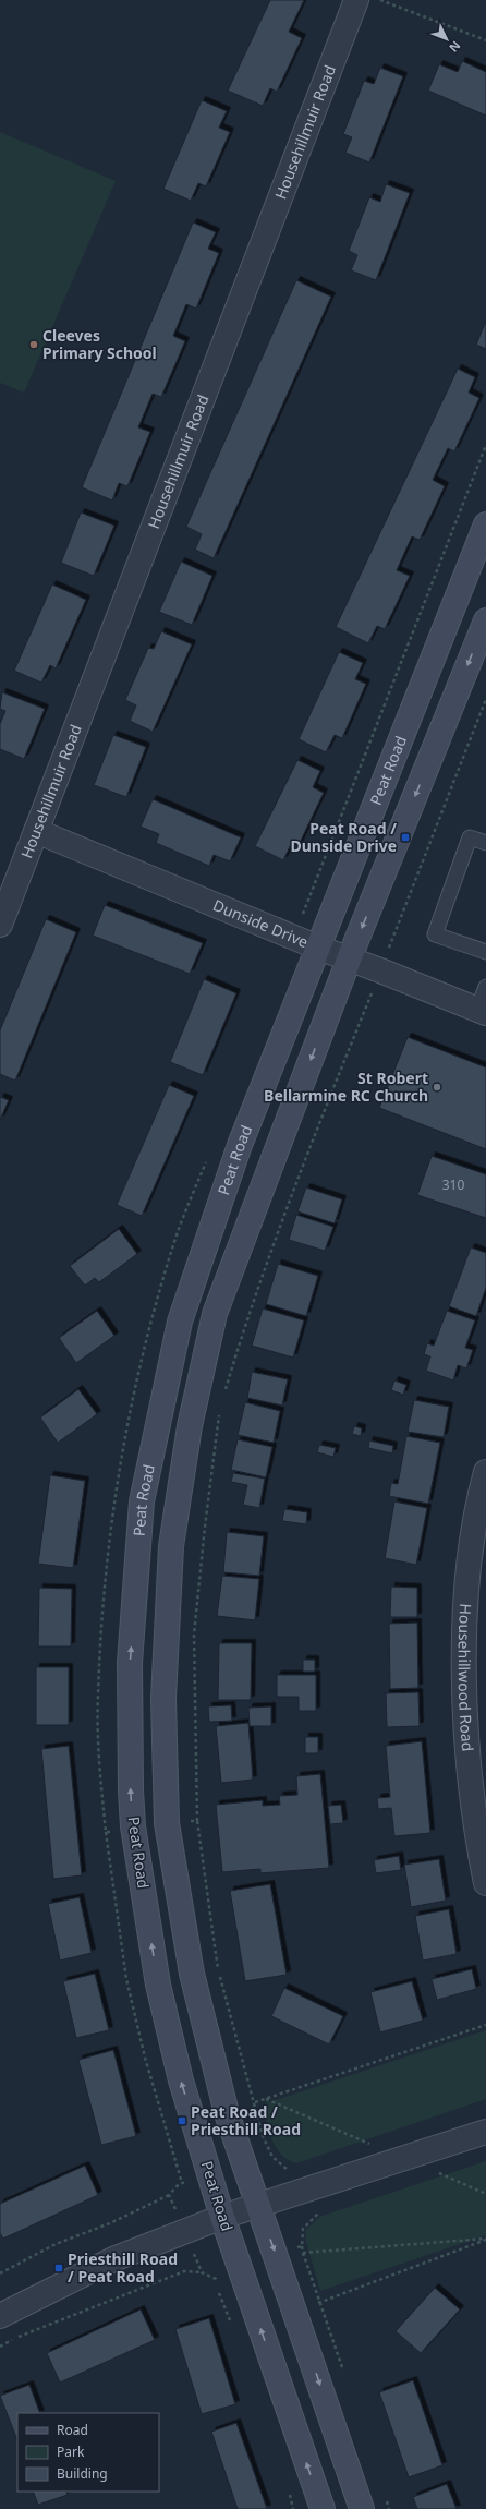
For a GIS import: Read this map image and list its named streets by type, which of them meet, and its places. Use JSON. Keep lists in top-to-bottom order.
{
  "streets": {
    "street": [
      "Househillmuir Road",
      "Peat Road",
      "Dunside Drive",
      "Househillwood Road"
    ]
  },
  "crossings": [
    ["Househillmuir Road", "Dunside Drive"],
    ["Peat Road", "Dunside Drive"]
  ],
  "places": {
    "other": ["Cleeves Primary School", "St Robert Bellarmine RC Church"],
    "transit": ["Peat Road / Dunside Drive", "Peat Road / Priesthill Road", "Priesthill Road / Peat Road"]
  },
  "house_numbers": ["310"],
  "legend": ["Road", "Park", "Building"],
  "north": "bottom right"
}
